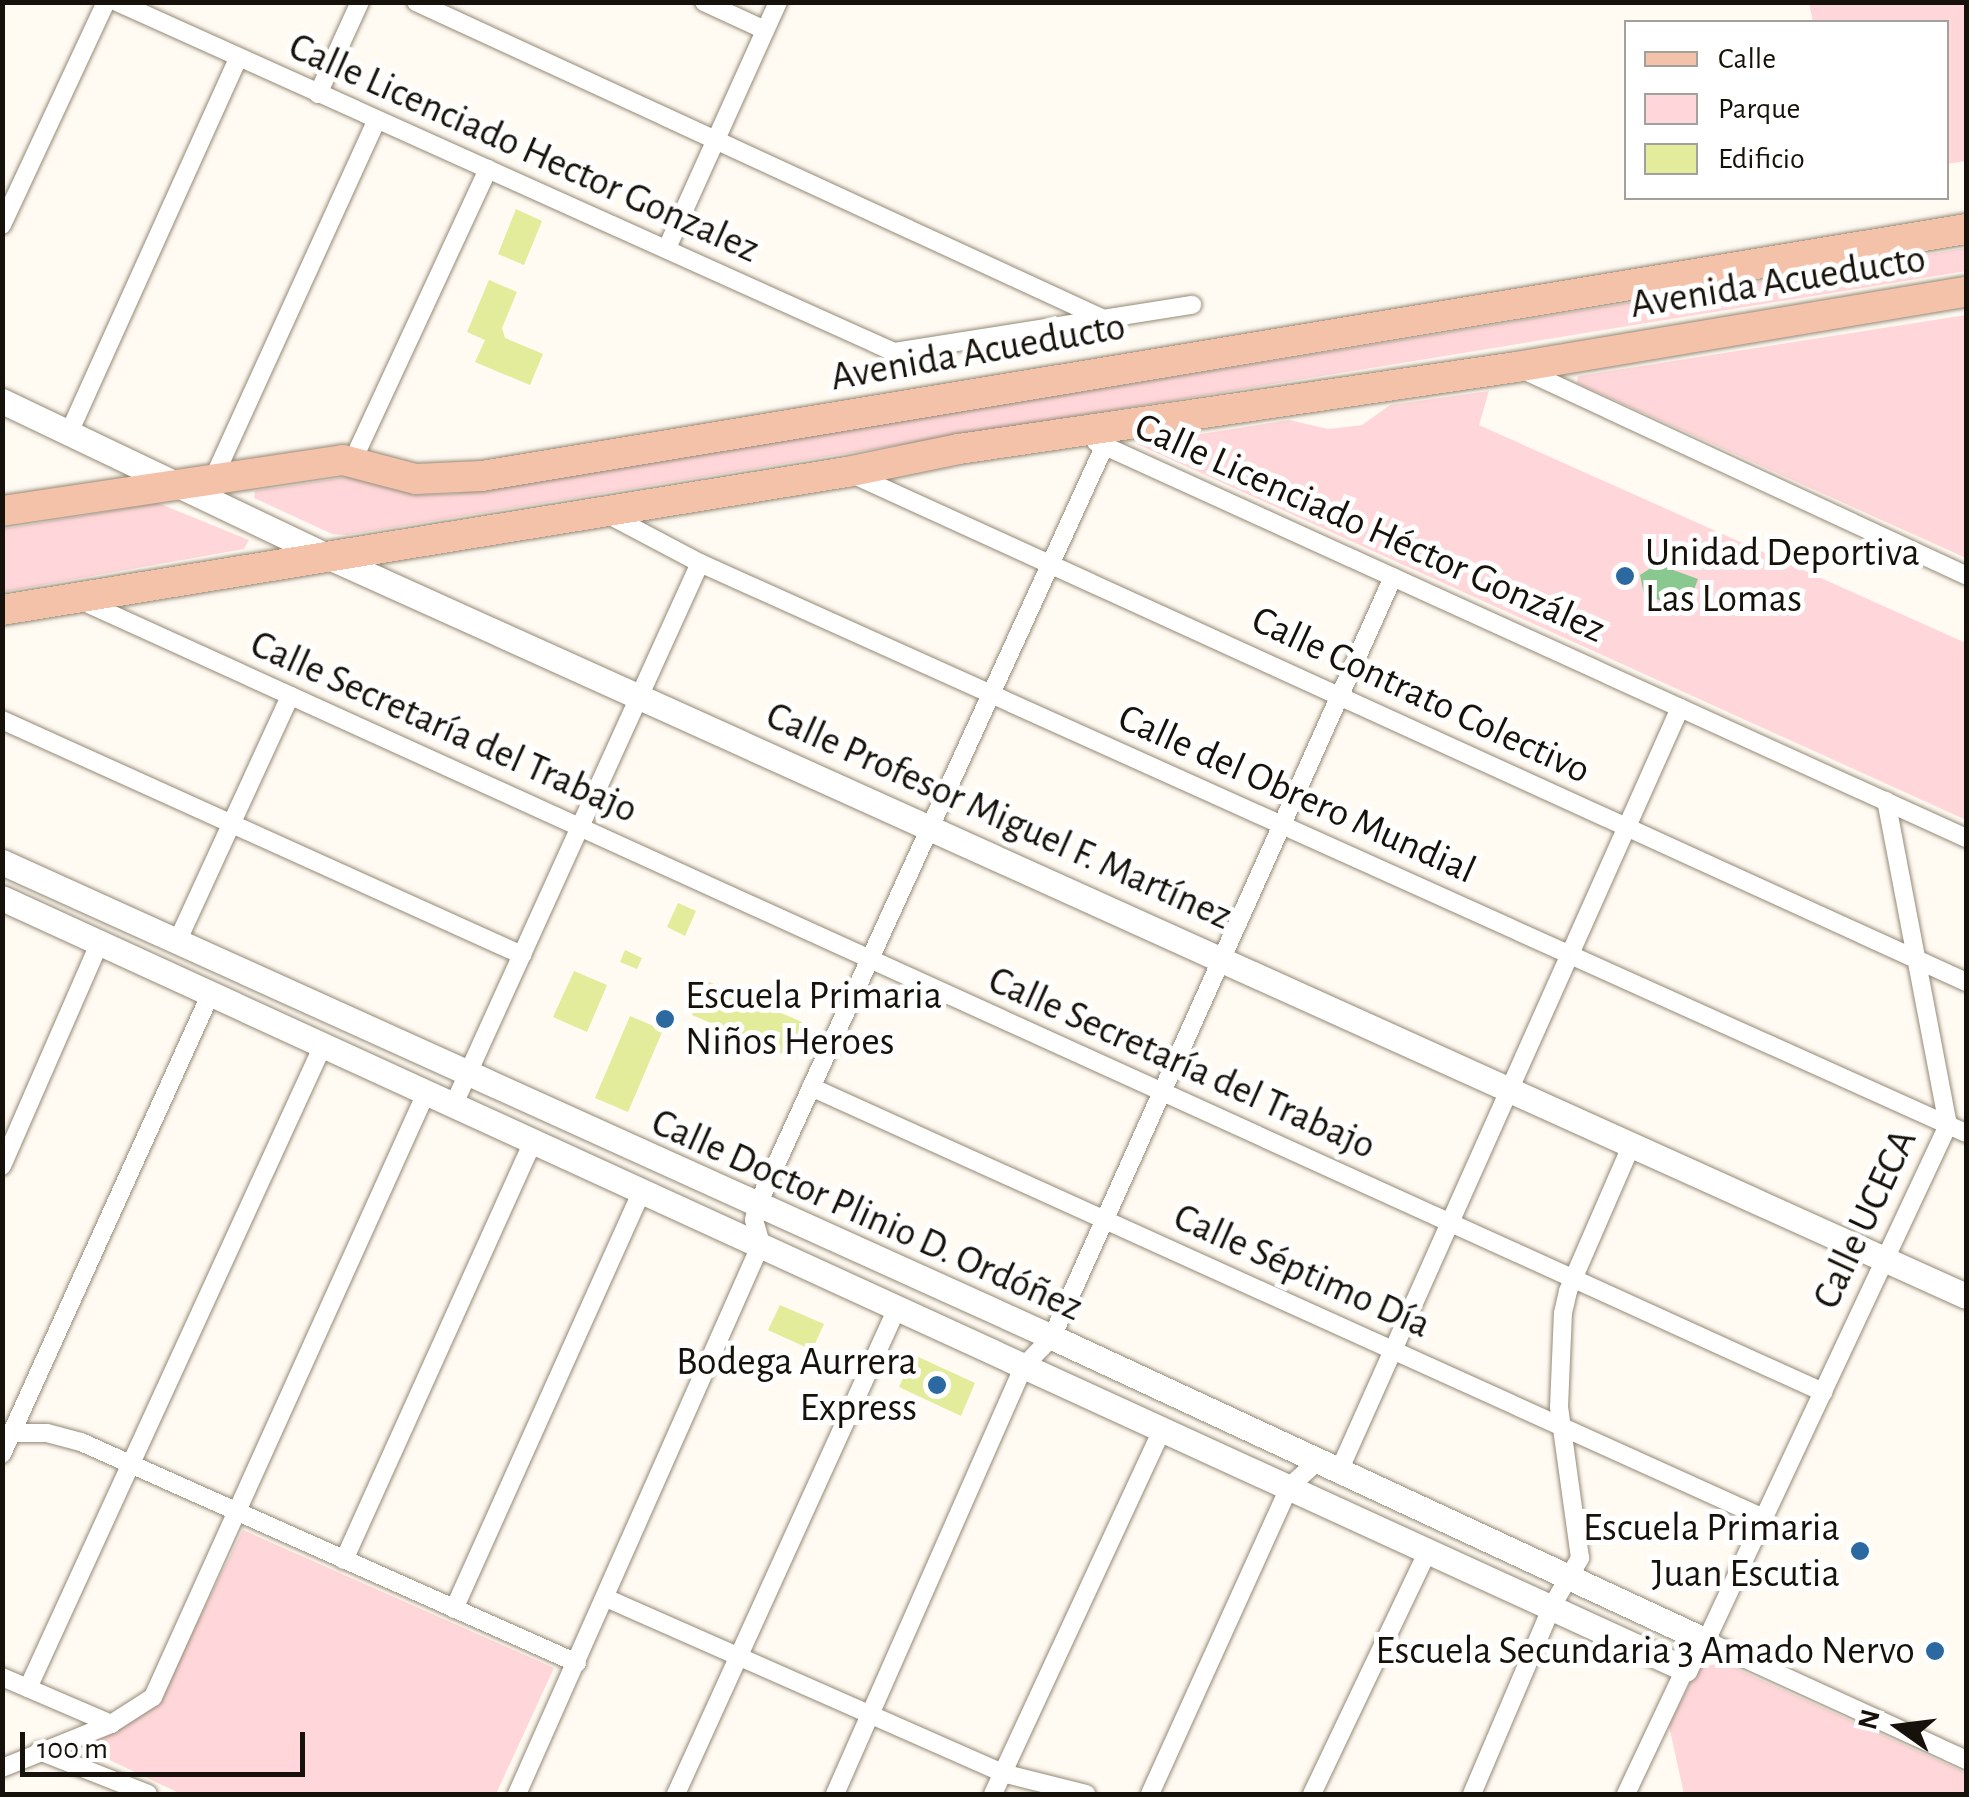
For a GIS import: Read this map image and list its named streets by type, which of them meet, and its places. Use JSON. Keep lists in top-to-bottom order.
{
  "streets": {
    "main road": ["Avenida Acueducto"],
    "street": [
      "Calle Licenciado Hector Gonzalez",
      "Calle Licenciado Héctor González",
      "Calle Contrato Colectivo",
      "Calle Secretaría del Trabajo",
      "Calle del Obrero Mundial",
      "Calle Profesor Miguel F. Martínez",
      "Calle Doctor Plinio D. Ordóñez",
      "Calle UCECA",
      "Calle Séptimo Día"
    ]
  },
  "crossings": [
    ["Avenida Acueducto", "Calle Licenciado Héctor González"],
    ["Avenida Acueducto", "Calle Contrato Colectivo"],
    ["Avenida Acueducto", "Calle Secretaría del Trabajo"],
    ["Avenida Acueducto", "Calle del Obrero Mundial"],
    ["Avenida Acueducto", "Calle Profesor Miguel F. Martínez"],
    ["Calle Licenciado Héctor González", "Calle UCECA"],
    ["Calle Contrato Colectivo", "Calle UCECA"],
    ["Calle Secretaría del Trabajo", "Calle UCECA"],
    ["Calle del Obrero Mundial", "Calle UCECA"],
    ["Calle Profesor Miguel F. Martínez", "Calle UCECA"],
    ["Calle Doctor Plinio D. Ordóñez", "Calle UCECA"],
    ["Calle UCECA", "Calle Séptimo Día"]
  ],
  "places": [
    "Unidad Deportiva Las Lomas",
    "Escuela Primaria Niños Heroes",
    "Bodega Aurrera Express",
    "Escuela Primaria Juan Escutia",
    "Escuela Secundaria 3 Amado Nervo"
  ],
  "legend": ["Calle", "Parque", "Edificio"],
  "scale_bar": "100 m",
  "north": "left"
}
